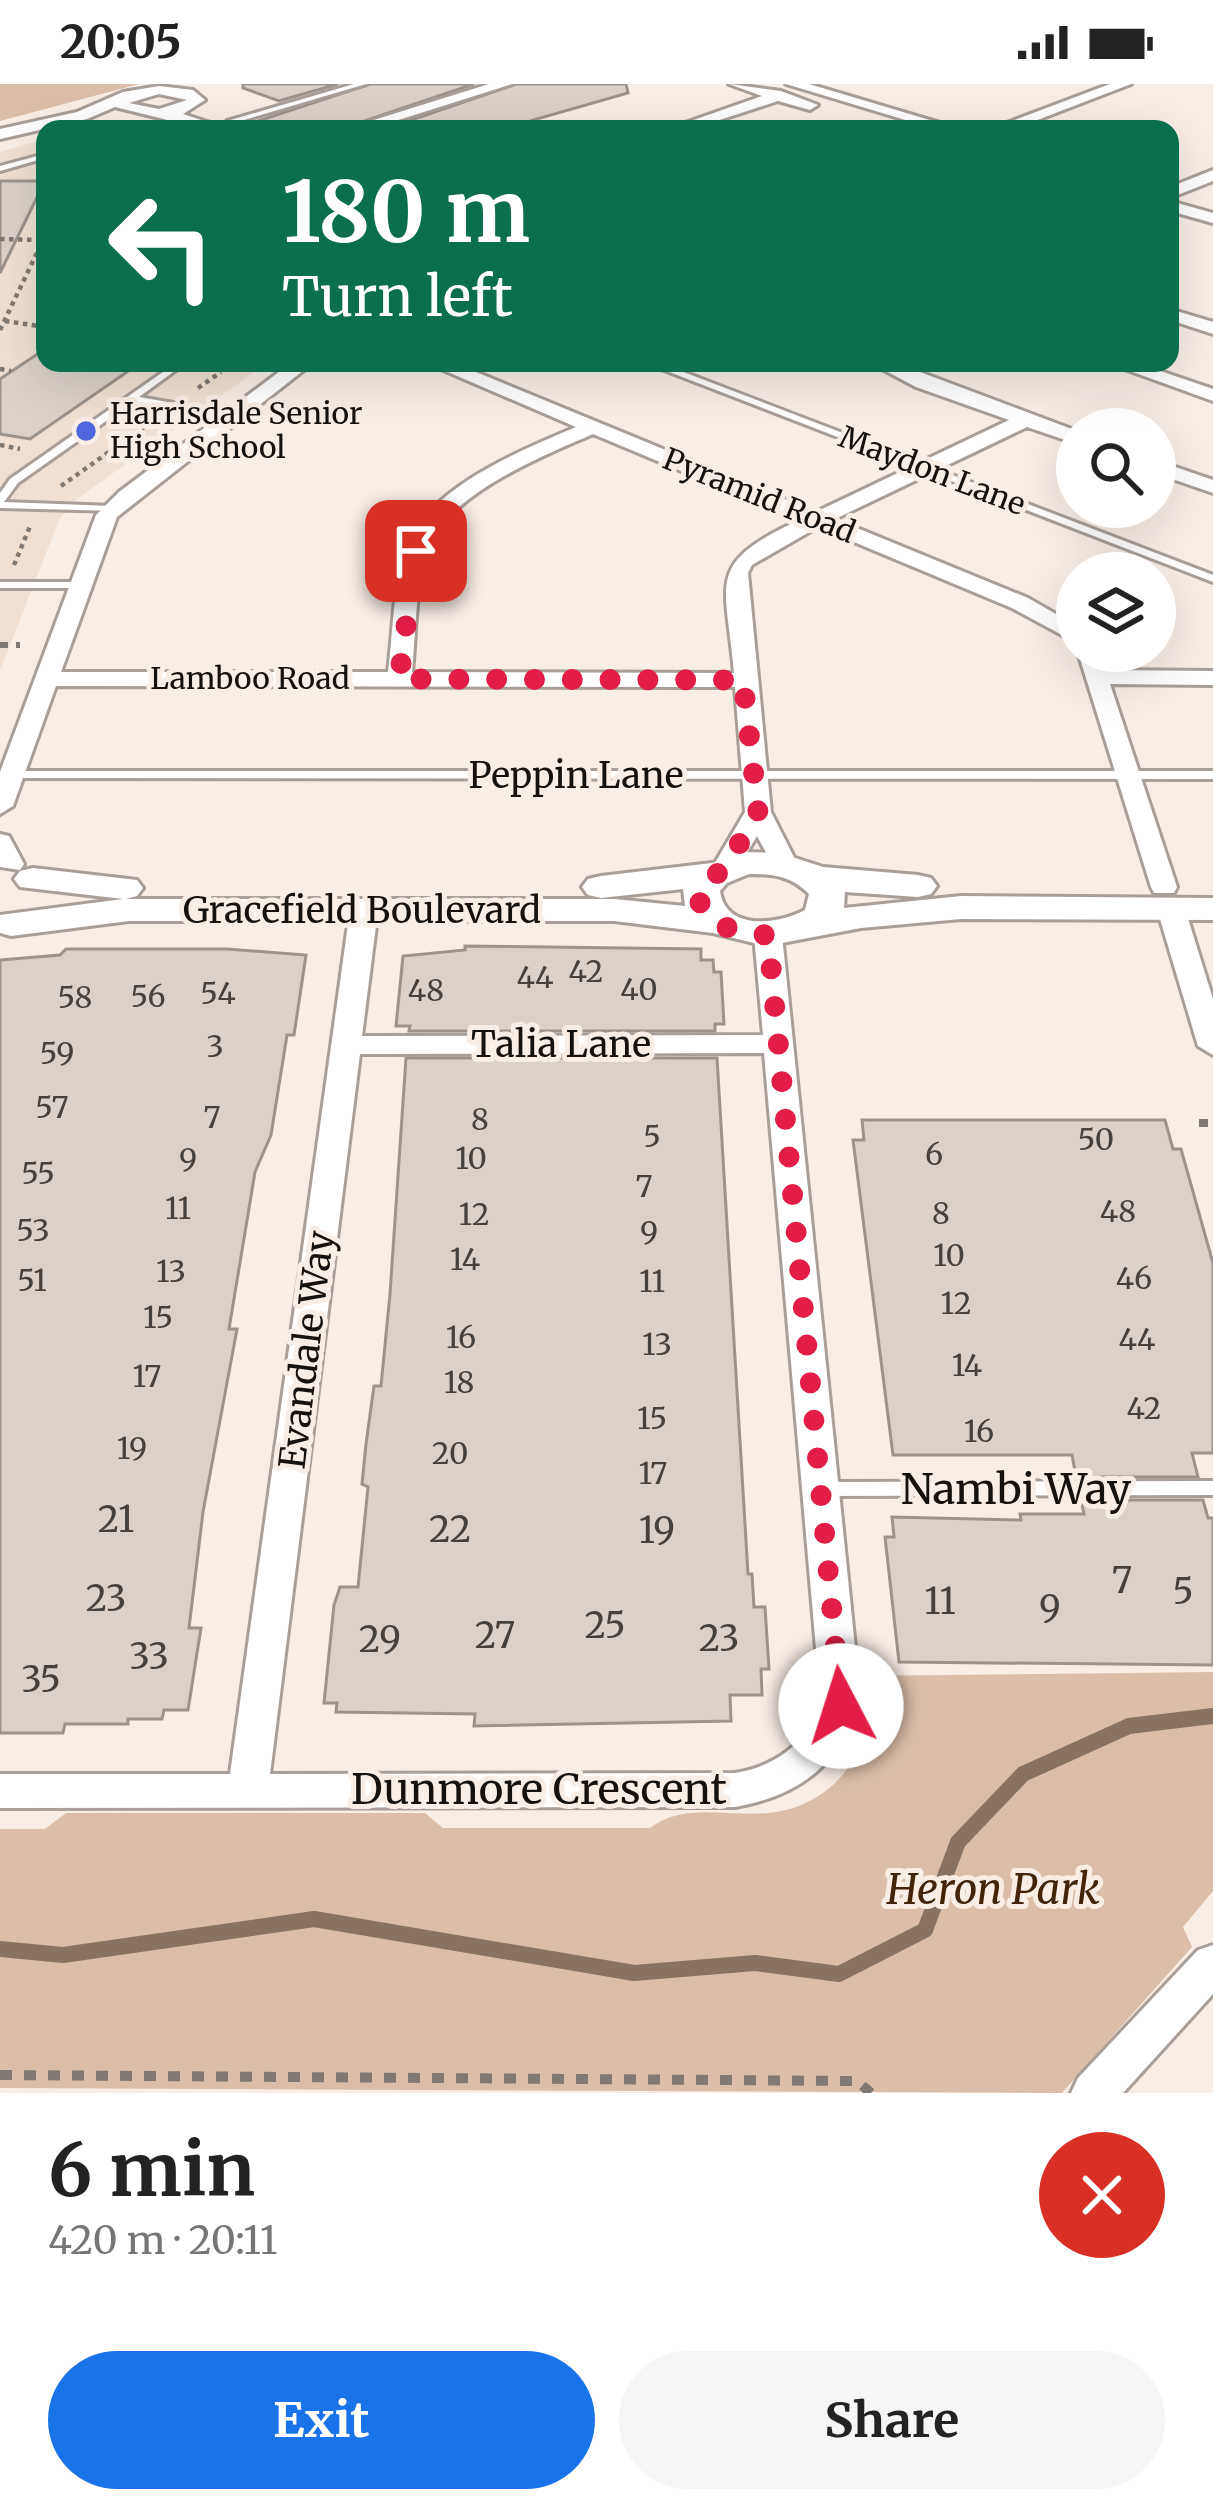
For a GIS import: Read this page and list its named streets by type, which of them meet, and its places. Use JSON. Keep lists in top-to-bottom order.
{
  "streets": {
    "street": [
      "Pyramid Road",
      "Lamboo Road",
      "Gracefield Boulevard",
      "Talia Lane",
      "Evandale Way",
      "Dunmore Crescent"
    ],
    "lane": ["Maydon Lane", "Peppin Lane", "Nambi Way"]
  },
  "crossings": [
    ["Gracefield Boulevard", "Evandale Way"],
    ["Gracefield Boulevard", "Dunmore Crescent"],
    ["Talia Lane", "Evandale Way"],
    ["Talia Lane", "Dunmore Crescent"],
    ["Evandale Way", "Dunmore Crescent"],
    ["Nambi Way", "Dunmore Crescent"]
  ],
  "parks": ["Heron Park"],
  "places": ["Harrisdale Senior High School"],
  "house_numbers": [
    "42",
    "44",
    "40",
    "48",
    "54",
    "56",
    "58",
    "3",
    "59",
    "57",
    "7",
    "8",
    "5",
    "50",
    "6",
    "10",
    "9",
    "55",
    "7",
    "11",
    "48",
    "8",
    "12",
    "53",
    "9",
    "10",
    "14",
    "13",
    "46",
    "51",
    "11",
    "12",
    "15",
    "16",
    "44",
    "13",
    "14",
    "17",
    "18",
    "42",
    "15",
    "16",
    "19",
    "20",
    "17",
    "21",
    "22",
    "19",
    "7",
    "5",
    "23",
    "11",
    "9",
    "25",
    "27",
    "23",
    "29",
    "33",
    "35"
  ],
  "page": {
    "status": "20:05",
    "turn": ["180 m", "Turn left"],
    "heading": ["6 min", "420 m · 20:11"],
    "buttons": ["Exit", "Share"]
  }
}
